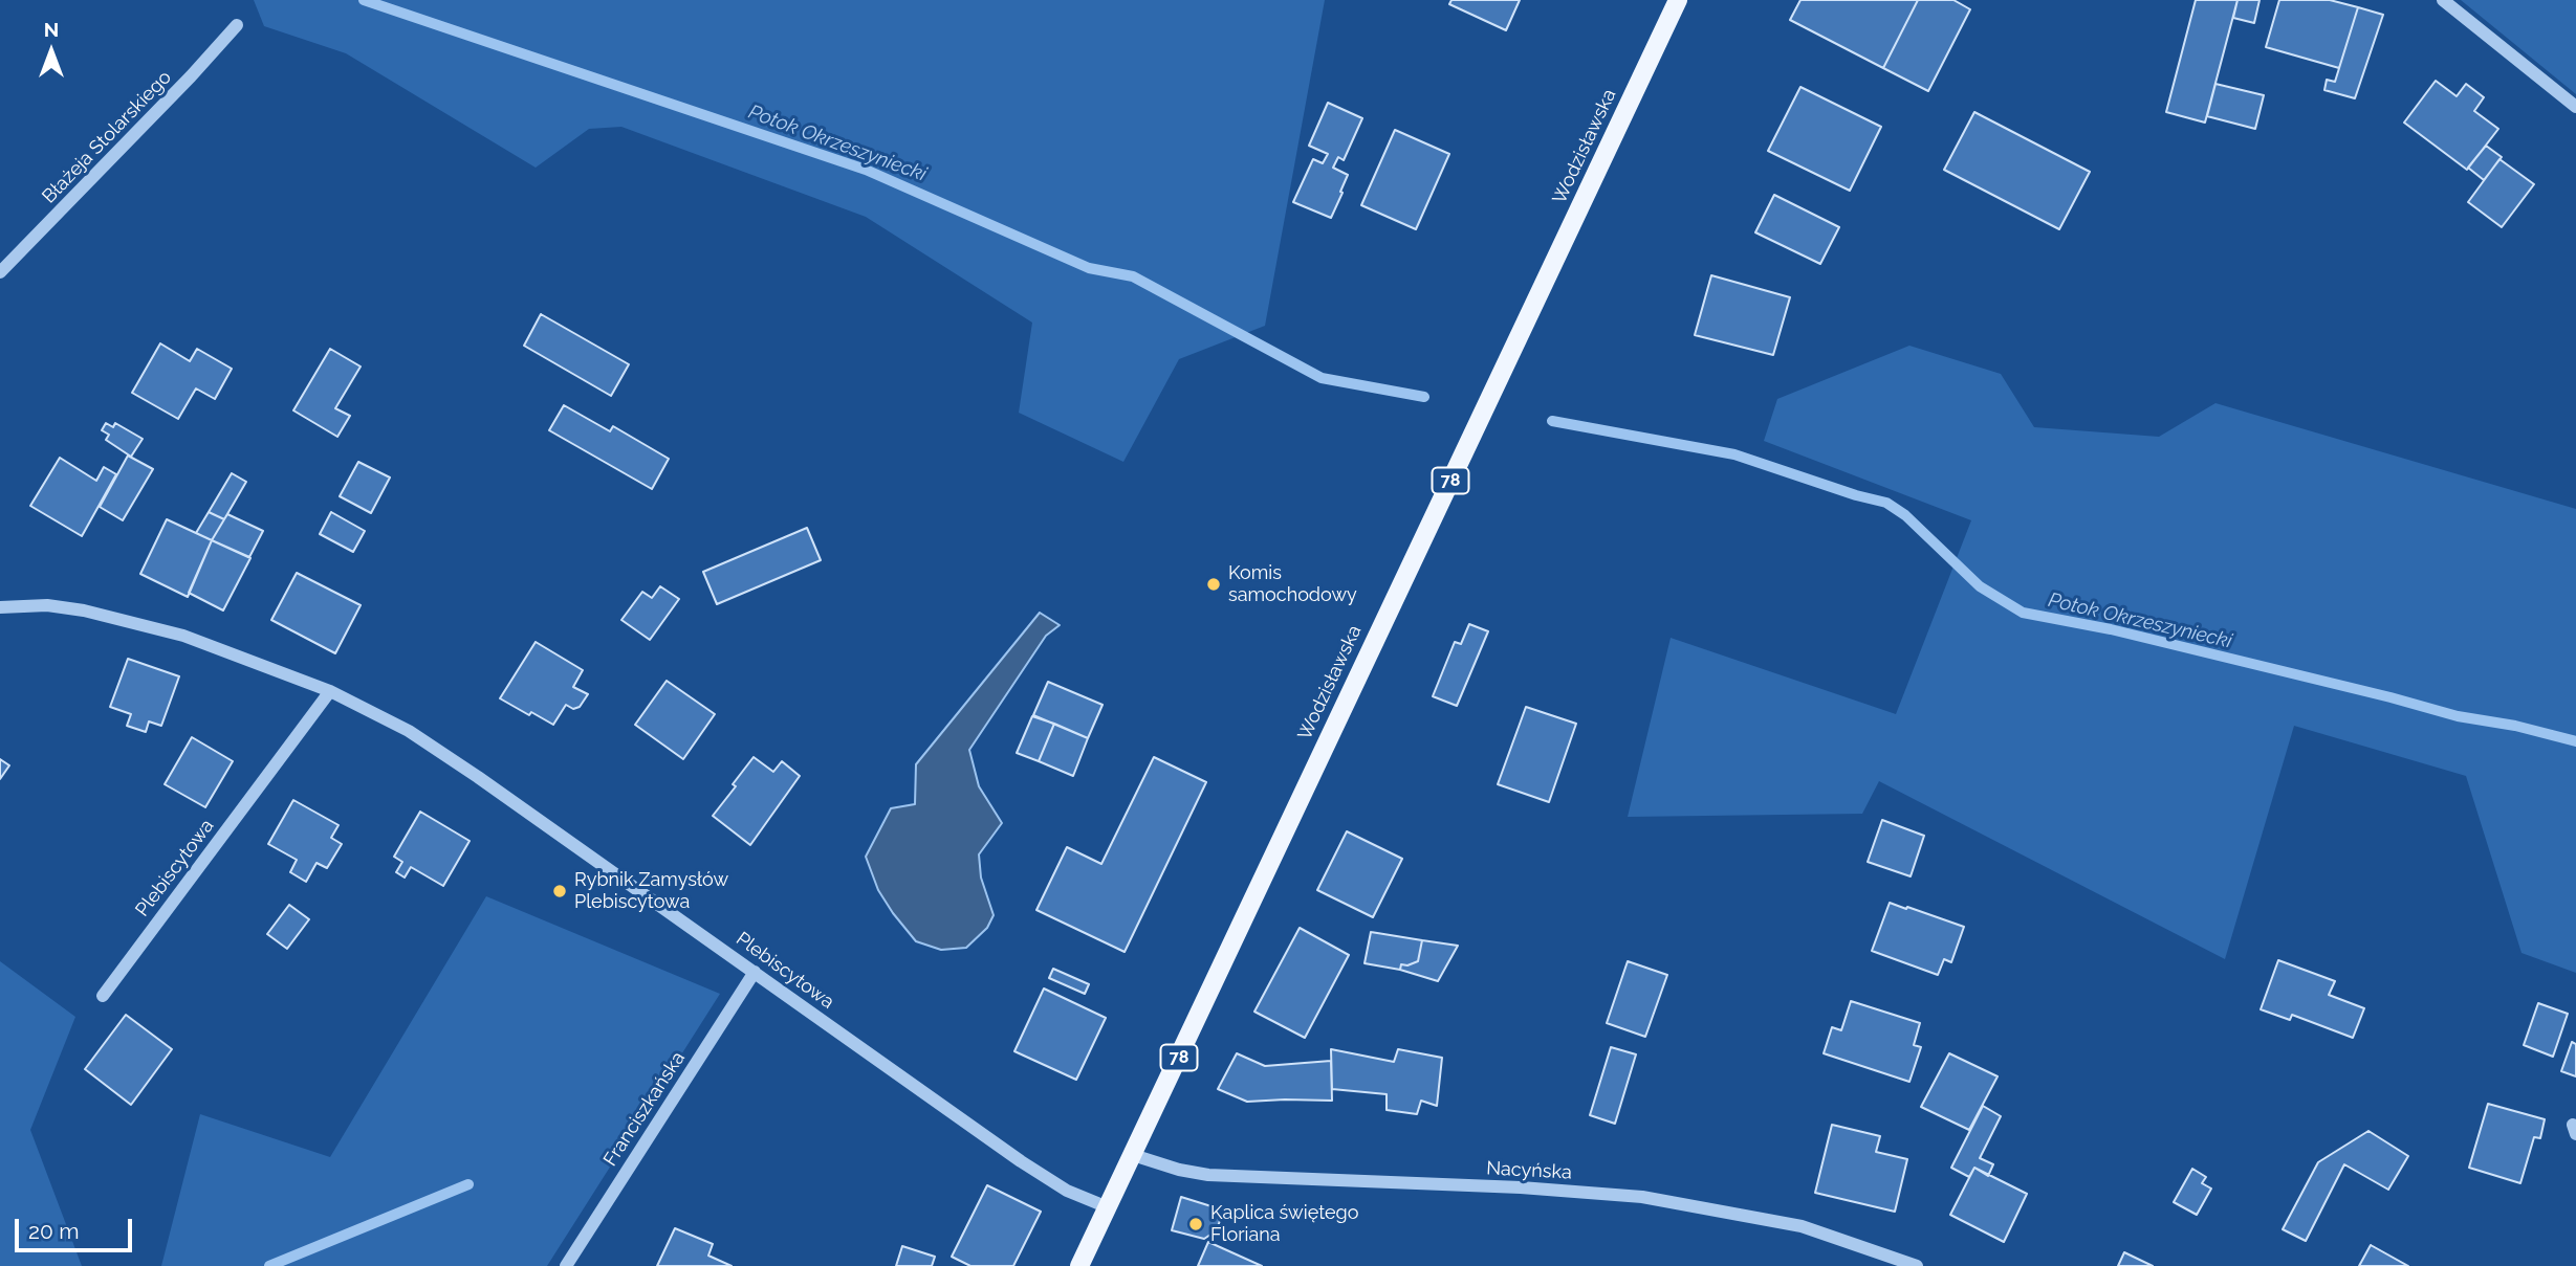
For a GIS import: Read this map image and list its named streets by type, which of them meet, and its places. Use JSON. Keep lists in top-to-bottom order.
{
  "streets": {
    "main road": ["Wodzisławska", "78"],
    "street": [
      "Błażeja Stolarskiego",
      "Plebiscytowa",
      "Franciszkańska",
      "Nacyńska"
    ]
  },
  "crossings": [
    ["Wodzisławska", "Plebiscytowa"],
    ["Wodzisławska", "Nacyńska"],
    ["Plebiscytowa", "Franciszkańska"]
  ],
  "water": ["Potok Okrzeszyniecki"],
  "places": ["Komis samochodowy", "Rybnik Zamysłów Plebiscytowa", "Kaplica świętego Floriana"],
  "scale_bar": "20 m",
  "north": "top"
}
